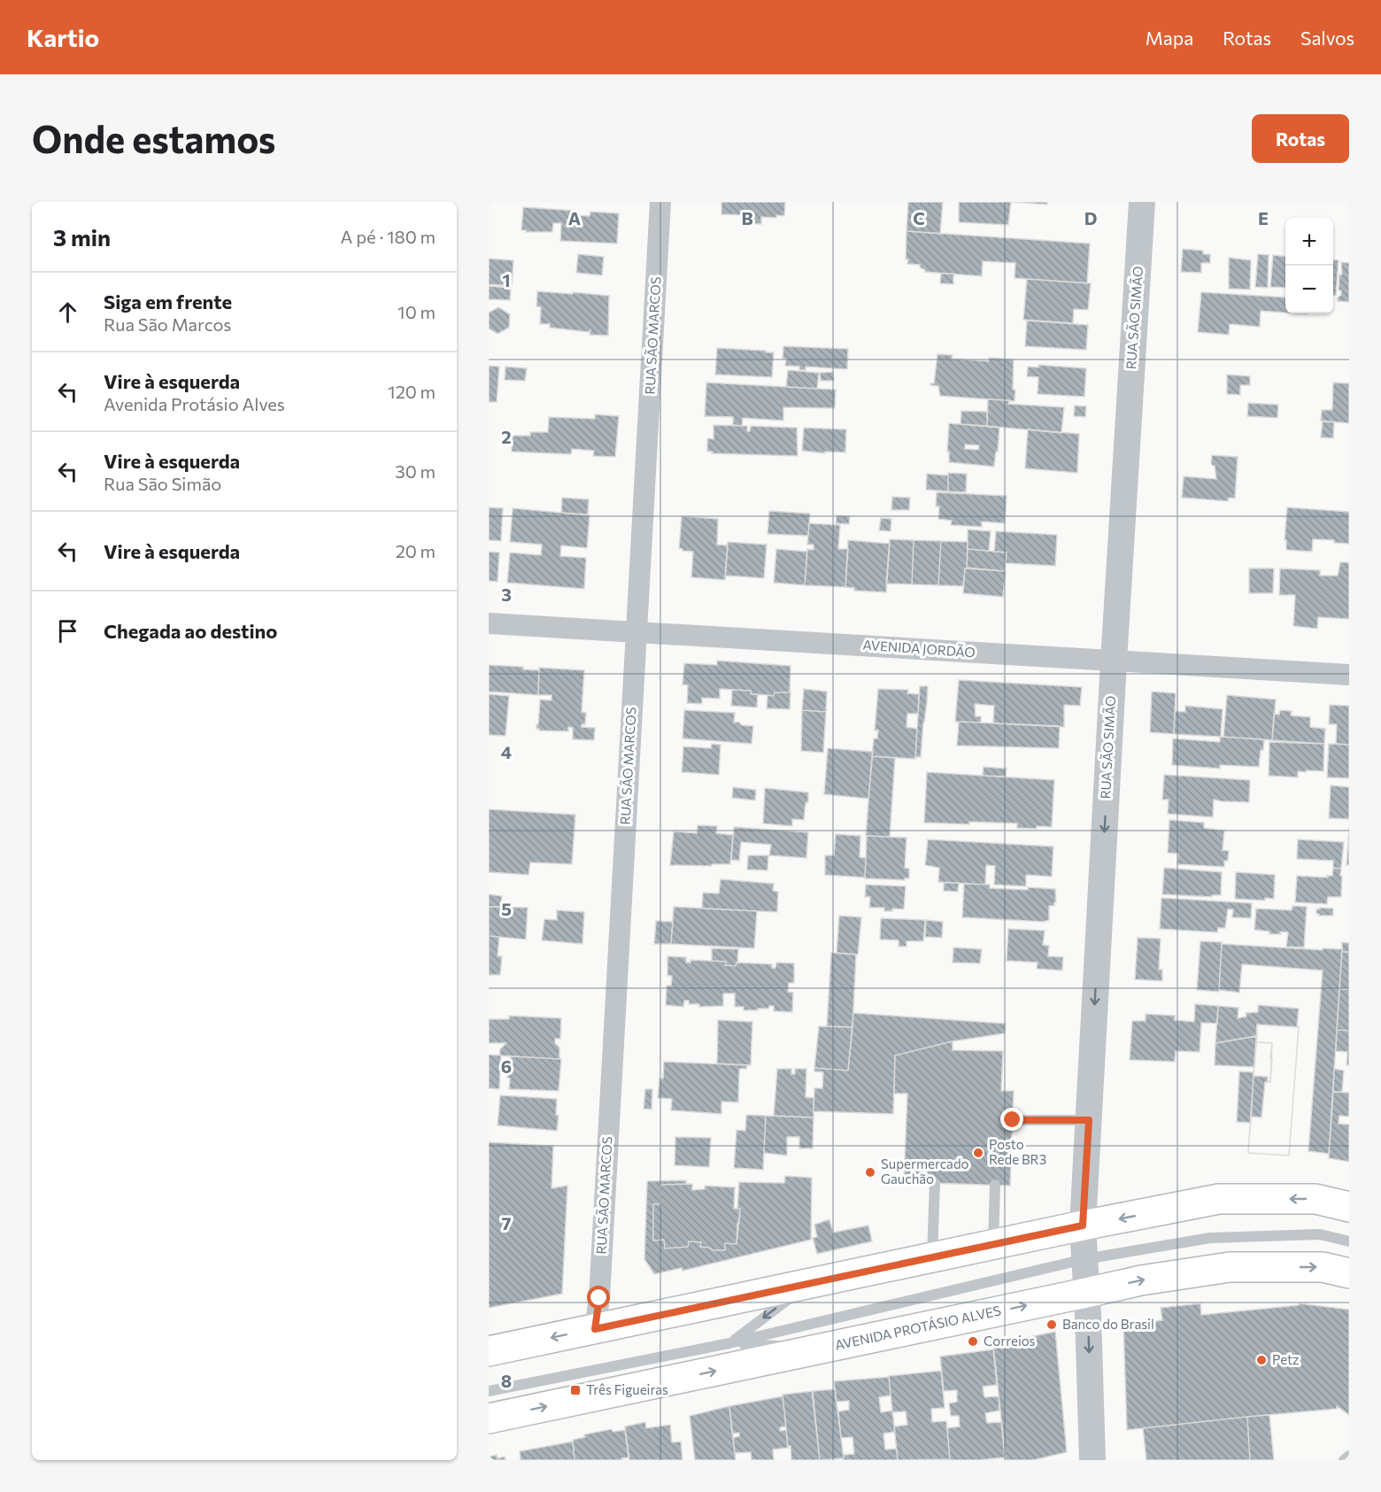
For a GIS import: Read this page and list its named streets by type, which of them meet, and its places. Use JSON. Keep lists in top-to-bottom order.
{
  "streets": {
    "main road": ["AVENIDA PROTÁSIO ALVES"],
    "street": ["RUA SÃO SIMÃO", "RUA SÃO MARCOS", "AVENIDA JORDÃO"]
  },
  "crossings": [
    ["RUA SÃO SIMÃO", "AVENIDA JORDÃO"],
    ["RUA SÃO SIMÃO", "AVENIDA PROTÁSIO ALVES"],
    ["RUA SÃO MARCOS", "AVENIDA JORDÃO"]
  ],
  "one_way": ["RUA SÃO SIMÃO"],
  "places": {
    "other": [
      "Posto Rede BR3",
      "Supermercado Gauchão",
      "Banco do Brasil",
      "Correios",
      "Petz"
    ],
    "transit": ["Três Figueiras"]
  },
  "page": {
    "header": "Kartio",
    "nav": ["Mapa", "Rotas", "Salvos"],
    "buttons": "Rotas",
    "title": "Onde estamos",
    "heading": ["3 min", "A pé · 180 m"],
    "map_buttons": ["+", "−"],
    "list": [
      ["Siga em frente", "Rua São Marcos", "10 m"],
      ["Vire à esquerda", "Avenida Protásio Alves", "120 m"],
      ["Vire à esquerda", "Rua São Simão", "30 m"],
      ["Vire à esquerda", "20 m"],
      "Chegada ao destino"
    ]
  },
  "grid": {
    "columns": [
      "A",
      "B",
      "C",
      "D",
      "E"
    ],
    "rows": [
      "1",
      "2",
      "3",
      "4",
      "5",
      "6",
      "7",
      "8"
    ]
  }
}
